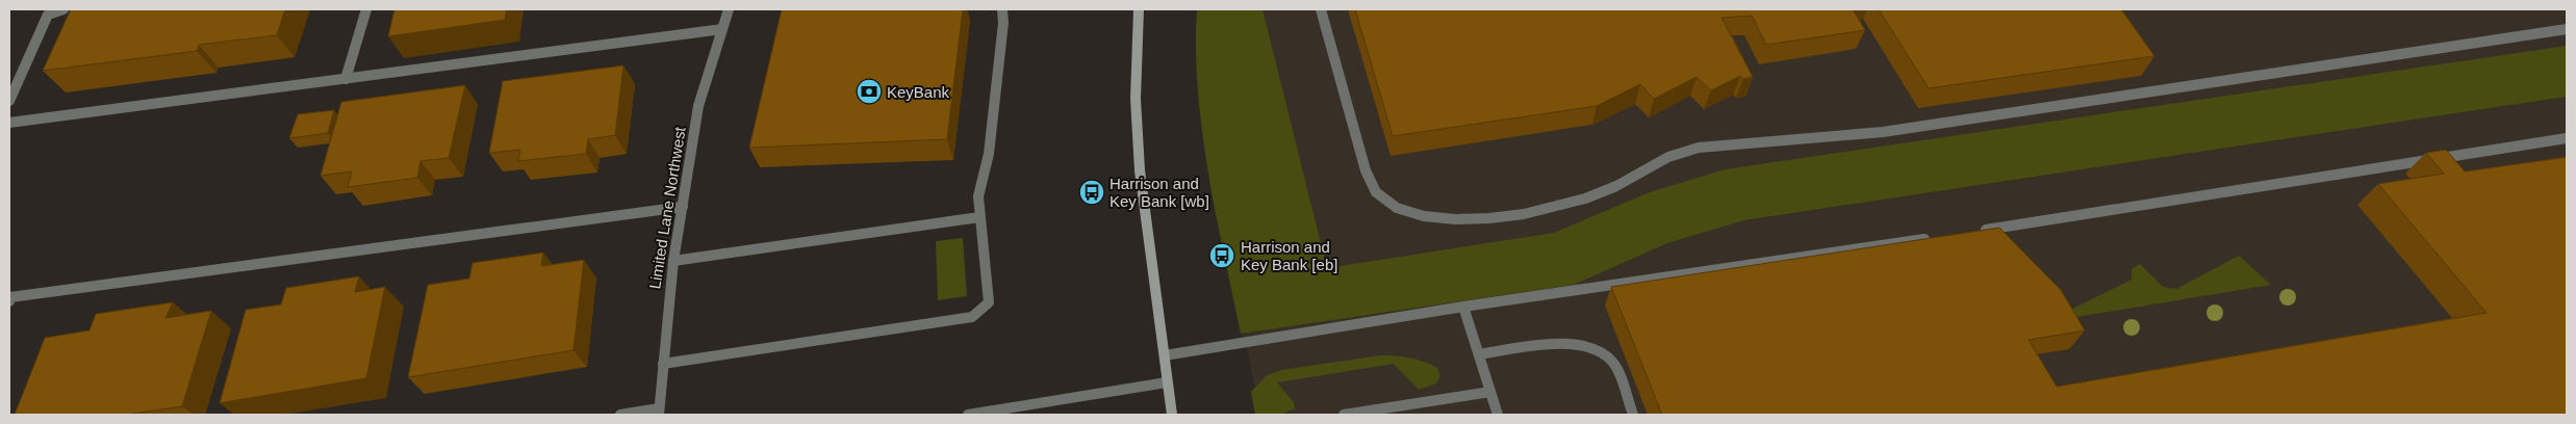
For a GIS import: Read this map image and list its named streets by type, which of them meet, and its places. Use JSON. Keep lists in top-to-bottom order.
{
  "streets": {
    "street": ["Limited Lane Northwest"]
  },
  "places": {
    "bank": ["KeyBank"],
    "bus stop": ["Harrison and Key Bank [wb]", "Harrison and Key Bank [eb]"]
  }
}
